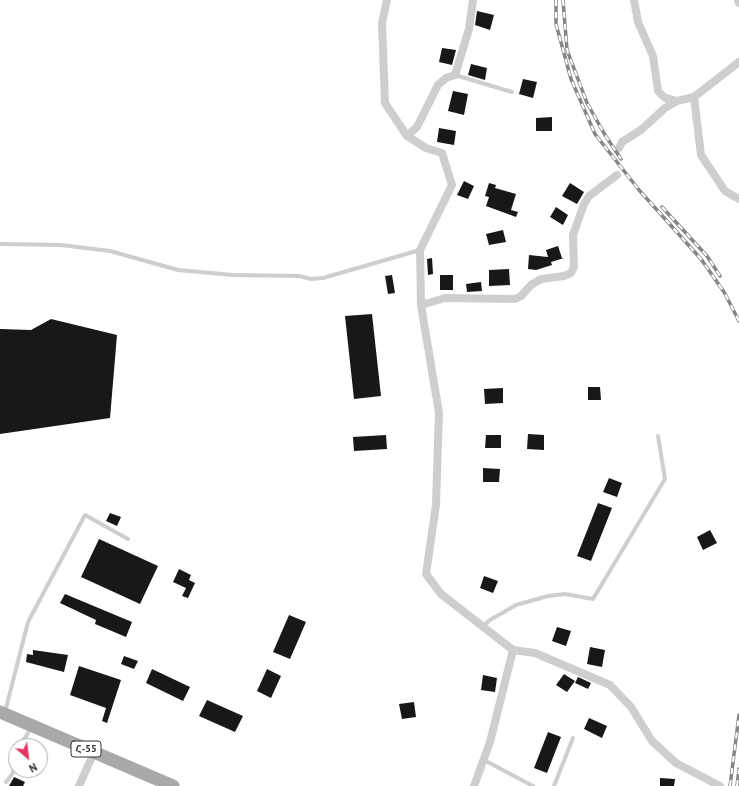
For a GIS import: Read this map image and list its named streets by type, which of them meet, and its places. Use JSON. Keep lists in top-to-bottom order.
{
  "streets": {
    "main road": ["Հ-55"]
  },
  "north": "bottom right"
}
